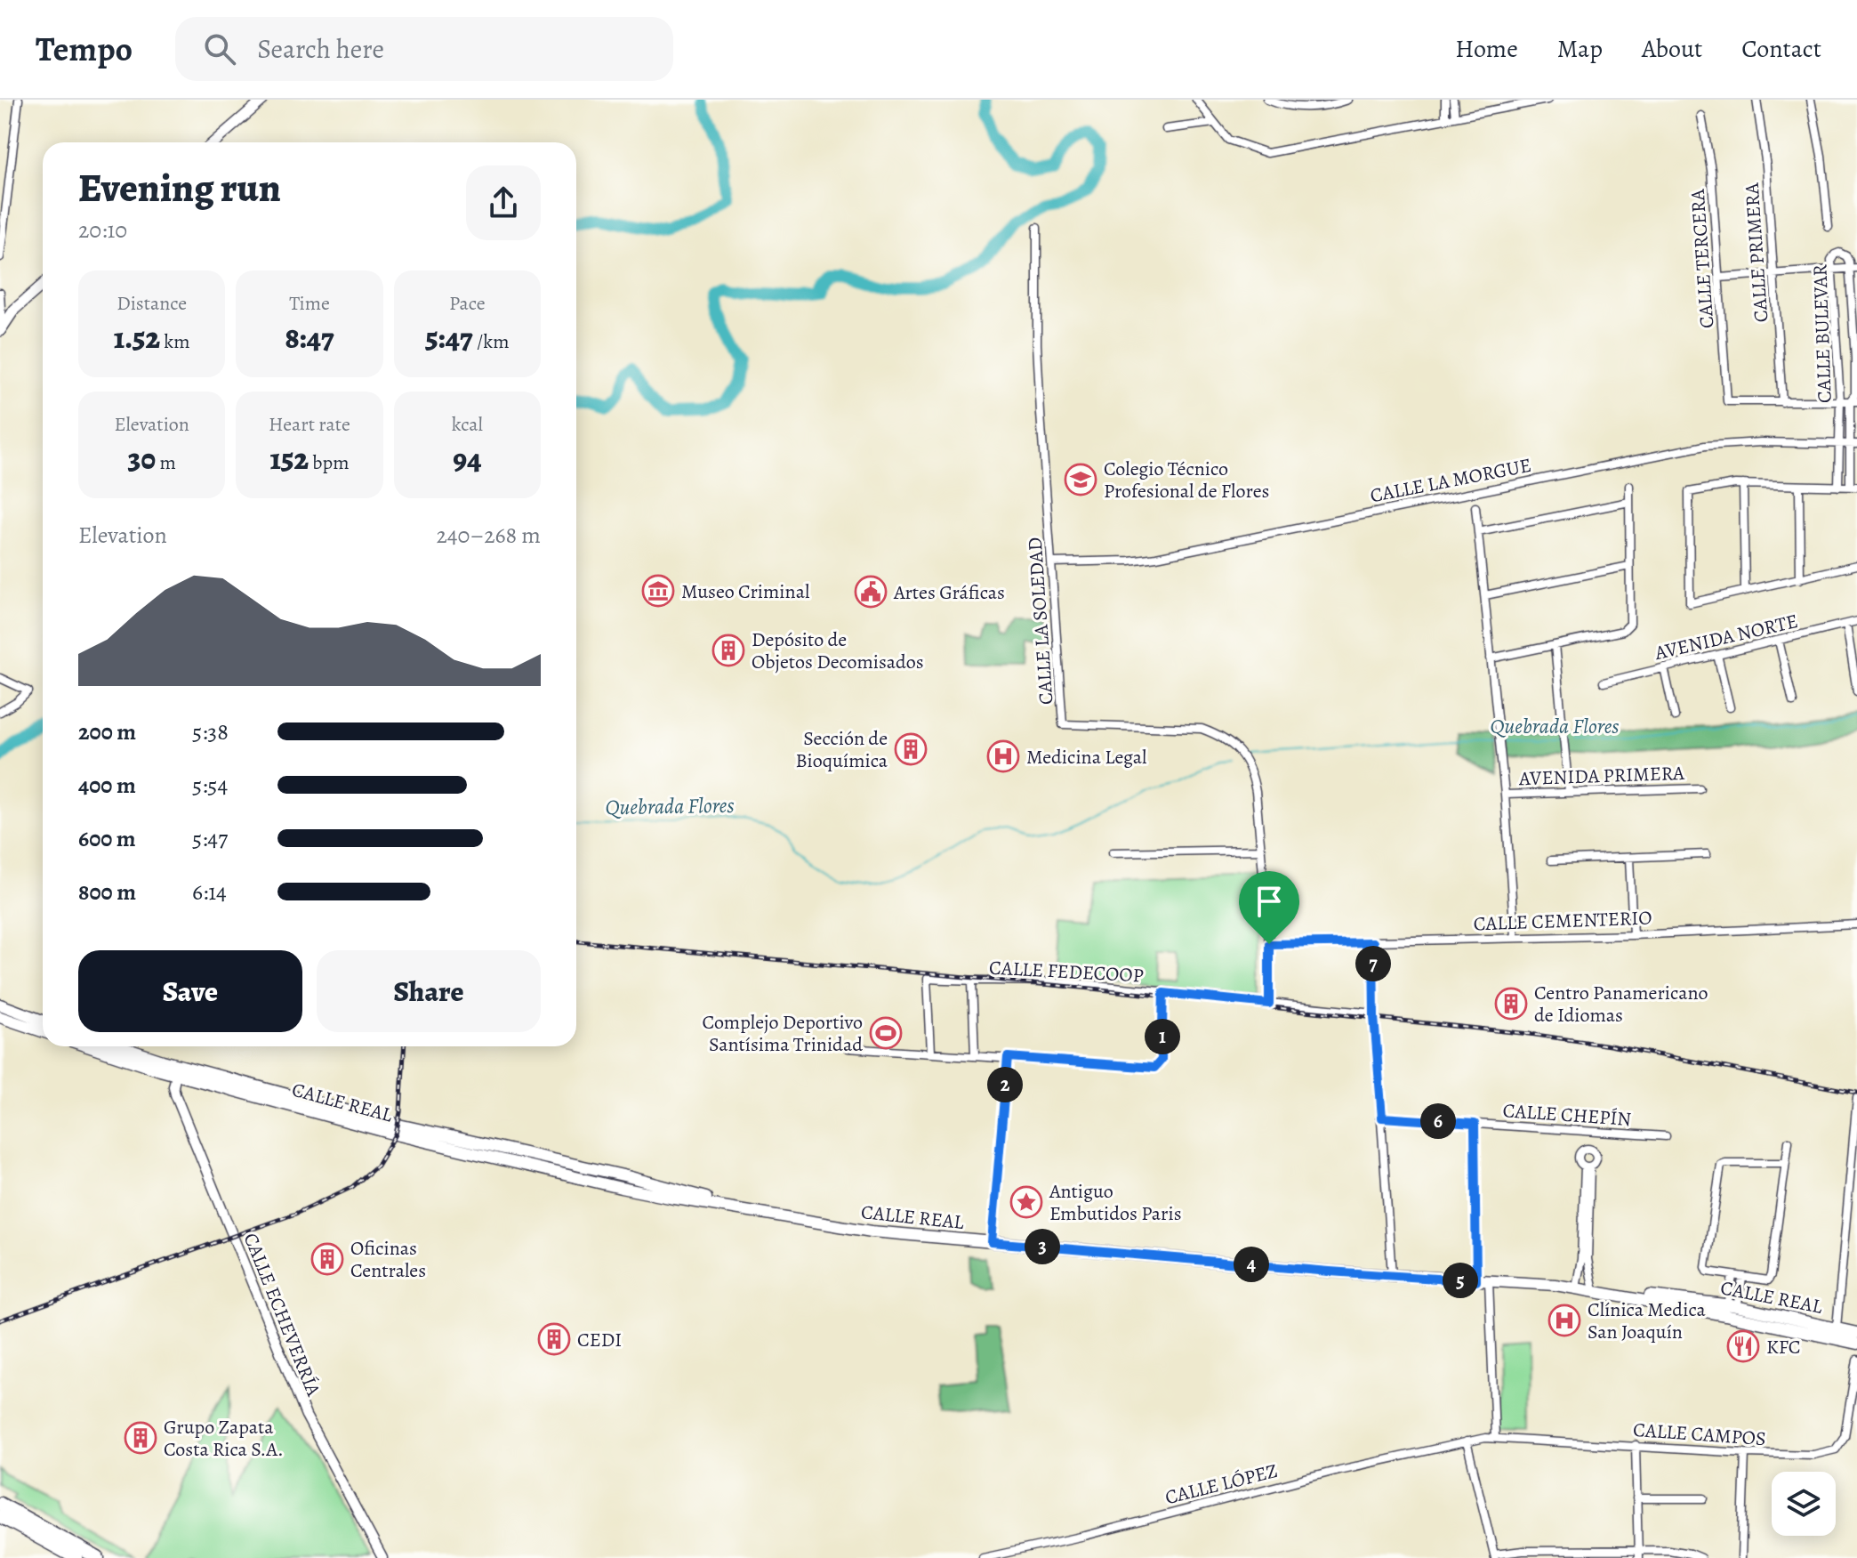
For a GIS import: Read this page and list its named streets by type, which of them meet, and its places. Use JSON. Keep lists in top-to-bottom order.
{
  "streets": {
    "main road": ["CALLE REAL"],
    "street": [
      "CALLE PRIMERA",
      "CALLE TERCERA",
      "CALLE BULEVAR",
      "CALLE LA MORGUE",
      "CALLE LA SOLEDAD",
      "AVENIDA NORTE",
      "AVENIDA PRIMERA",
      "CALLE CEMENTERIO",
      "CALLE FEDECOOP",
      "CALLE CHEPÍN",
      "CALLE ECHEVERRÍA",
      "CALLE CAMPOS",
      "CALLE LÓPEZ"
    ]
  },
  "crossings": [
    ["CALLE PRIMERA", "CALLE TERCERA"],
    ["CALLE BULEVAR", "CALLE LA MORGUE"],
    ["CALLE LA MORGUE", "CALLE LA SOLEDAD"],
    ["CALLE LA SOLEDAD", "CALLE CEMENTERIO"],
    ["CALLE LA SOLEDAD", "CALLE FEDECOOP"],
    ["CALLE REAL", "CALLE ECHEVERRÍA"],
    ["CALLE CAMPOS", "CALLE LÓPEZ"]
  ],
  "water": ["Quebrada Flores"],
  "places": {
    "school or university": ["Colegio Técnico Profesional de Flores"],
    "museum": ["Museo Criminal"],
    "public building": ["Artes Gráficas"],
    "building": [
      "Depósito de Objetos Decomisados",
      "Sección de Bioquímica",
      "Centro Panamericano de Idiomas",
      "Oficinas Centrales",
      "CEDI",
      "Grupo Zapata Costa Rica S.A."
    ],
    "hospital": ["Medicina Legal", "Clínica Medica San Joaquín"],
    "sports": ["Complejo Deportivo Santísima Trinidad"],
    "place": ["Antiguo Embutidos Paris"],
    "restaurant": ["KFC"]
  },
  "page": {
    "header": "Tempo",
    "search": "Search here",
    "nav": [
      "Home",
      "Map",
      "About",
      "Contact"
    ],
    "heading": ["Evening run", "20:10"],
    "stats": [
      ["Distance", "1.52 km"],
      ["Time", "8:47"],
      ["Pace", "5:47 /km"],
      ["Elevation", "30 m"],
      ["Heart rate", "152 bpm"],
      ["kcal", "94"]
    ],
    "chart": ["Elevation", "240–268 m"],
    "list": [
      {
        "name": "200 m",
        "note": "5:38"
      },
      {
        "name": "400 m",
        "note": "5:54"
      },
      {
        "name": "600 m",
        "note": "5:47"
      },
      {
        "name": "800 m",
        "note": "6:14"
      }
    ],
    "buttons": ["Save", "Share"],
    "pins": [
      "7",
      "1",
      "2",
      "6",
      "3",
      "4",
      "5"
    ]
  }
}
